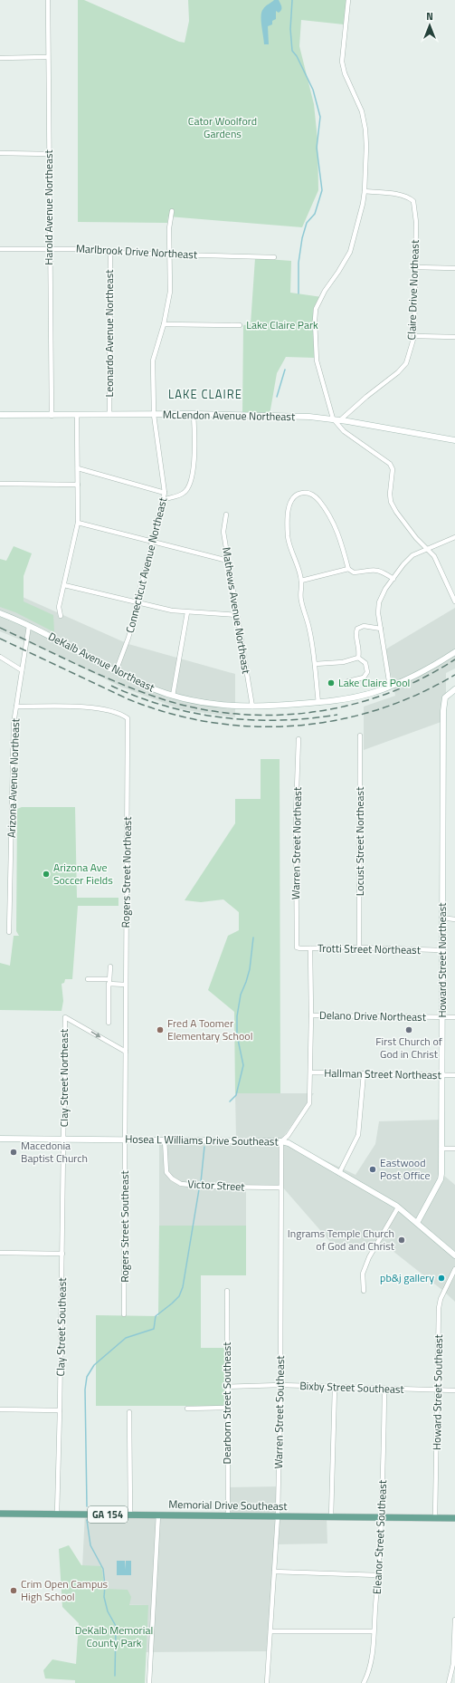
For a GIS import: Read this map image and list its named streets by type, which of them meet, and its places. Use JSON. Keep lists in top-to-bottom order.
{
  "streets": {
    "main road": ["Memorial Drive Southeast", "GA 154"],
    "street": [
      "Harold Avenue Northeast",
      "Marlbrook Drive Northeast",
      "Claire Drive Northeast",
      "Leonardo Avenue Northeast",
      "McLendon Avenue Northeast",
      "Connecticut Avenue Northeast",
      "Mathews Avenue Northeast",
      "DeKalb Avenue Northeast",
      "Arizona Avenue Northeast",
      "Locust Street Northeast",
      "Warren Street Northeast",
      "Rogers Street Northeast",
      "Trotti Street Northeast",
      "Howard Street Northeast",
      "Delano Drive Northeast",
      "Hallman Street Northeast",
      "Clay Street Northeast",
      "Hosea L Williams Drive Southeast",
      "Victor Street",
      "Rogers Street Southeast",
      "Clay Street Southeast",
      "Bixby Street Southeast",
      "Howard Street Southeast",
      "Dearborn Street Southeast",
      "Warren Street Southeast",
      "Eleanor Street Southeast"
    ]
  },
  "crossings": [
    ["Harold Avenue Northeast", "Marlbrook Drive Northeast"],
    ["Harold Avenue Northeast", "McLendon Avenue Northeast"],
    ["Marlbrook Drive Northeast", "Leonardo Avenue Northeast"],
    ["Marlbrook Drive Northeast", "Connecticut Avenue Northeast"],
    ["Claire Drive Northeast", "McLendon Avenue Northeast"],
    ["Leonardo Avenue Northeast", "McLendon Avenue Northeast"],
    ["McLendon Avenue Northeast", "Connecticut Avenue Northeast"],
    ["Connecticut Avenue Northeast", "DeKalb Avenue Northeast"],
    ["Mathews Avenue Northeast", "DeKalb Avenue Northeast"],
    ["DeKalb Avenue Northeast", "Arizona Avenue Northeast"],
    ["Arizona Avenue Northeast", "Rogers Street Northeast"],
    ["Locust Street Northeast", "Trotti Street Northeast"],
    ["Warren Street Northeast", "Trotti Street Northeast"],
    ["Rogers Street Northeast", "Clay Street Northeast"],
    ["Rogers Street Northeast", "Hosea L Williams Drive Southeast"],
    ["Rogers Street Northeast", "Rogers Street Southeast"],
    ["Trotti Street Northeast", "Howard Street Northeast"],
    ["Howard Street Northeast", "Delano Drive Northeast"],
    ["Howard Street Northeast", "Hallman Street Northeast"],
    ["Howard Street Northeast", "Hosea L Williams Drive Southeast"],
    ["Clay Street Northeast", "Hosea L Williams Drive Southeast"],
    ["Clay Street Northeast", "Clay Street Southeast"],
    ["Hosea L Williams Drive Southeast", "Victor Street"],
    ["Hosea L Williams Drive Southeast", "Rogers Street Southeast"],
    ["Hosea L Williams Drive Southeast", "Clay Street Southeast"],
    ["Hosea L Williams Drive Southeast", "Warren Street Southeast"],
    ["Victor Street", "Warren Street Southeast"],
    ["Clay Street Southeast", "Memorial Drive Southeast"],
    ["Bixby Street Southeast", "Howard Street Southeast"],
    ["Bixby Street Southeast", "Dearborn Street Southeast"],
    ["Bixby Street Southeast", "Warren Street Southeast"],
    ["Bixby Street Southeast", "Eleanor Street Southeast"],
    ["Howard Street Southeast", "Memorial Drive Southeast"],
    ["Dearborn Street Southeast", "Memorial Drive Southeast"],
    ["Warren Street Southeast", "Memorial Drive Southeast"],
    ["Memorial Drive Southeast", "Eleanor Street Southeast"]
  ],
  "districts": ["LAKE CLAIRE"],
  "parks": ["Cator Woolford Gardens", "Lake Claire Park", "DeKalb Memorial County Park"],
  "places": [
    "Lake Claire Pool",
    "Arizona Ave Soccer Fields",
    "Fred A Toomer Elementary School",
    "First Church of God in Christ",
    "Macedonia Baptist Church",
    "Eastwood Post Office",
    "Ingrams Temple Church of God and Christ",
    "pb&j gallery",
    "Crim Open Campus High School"
  ],
  "north": "top"
}
